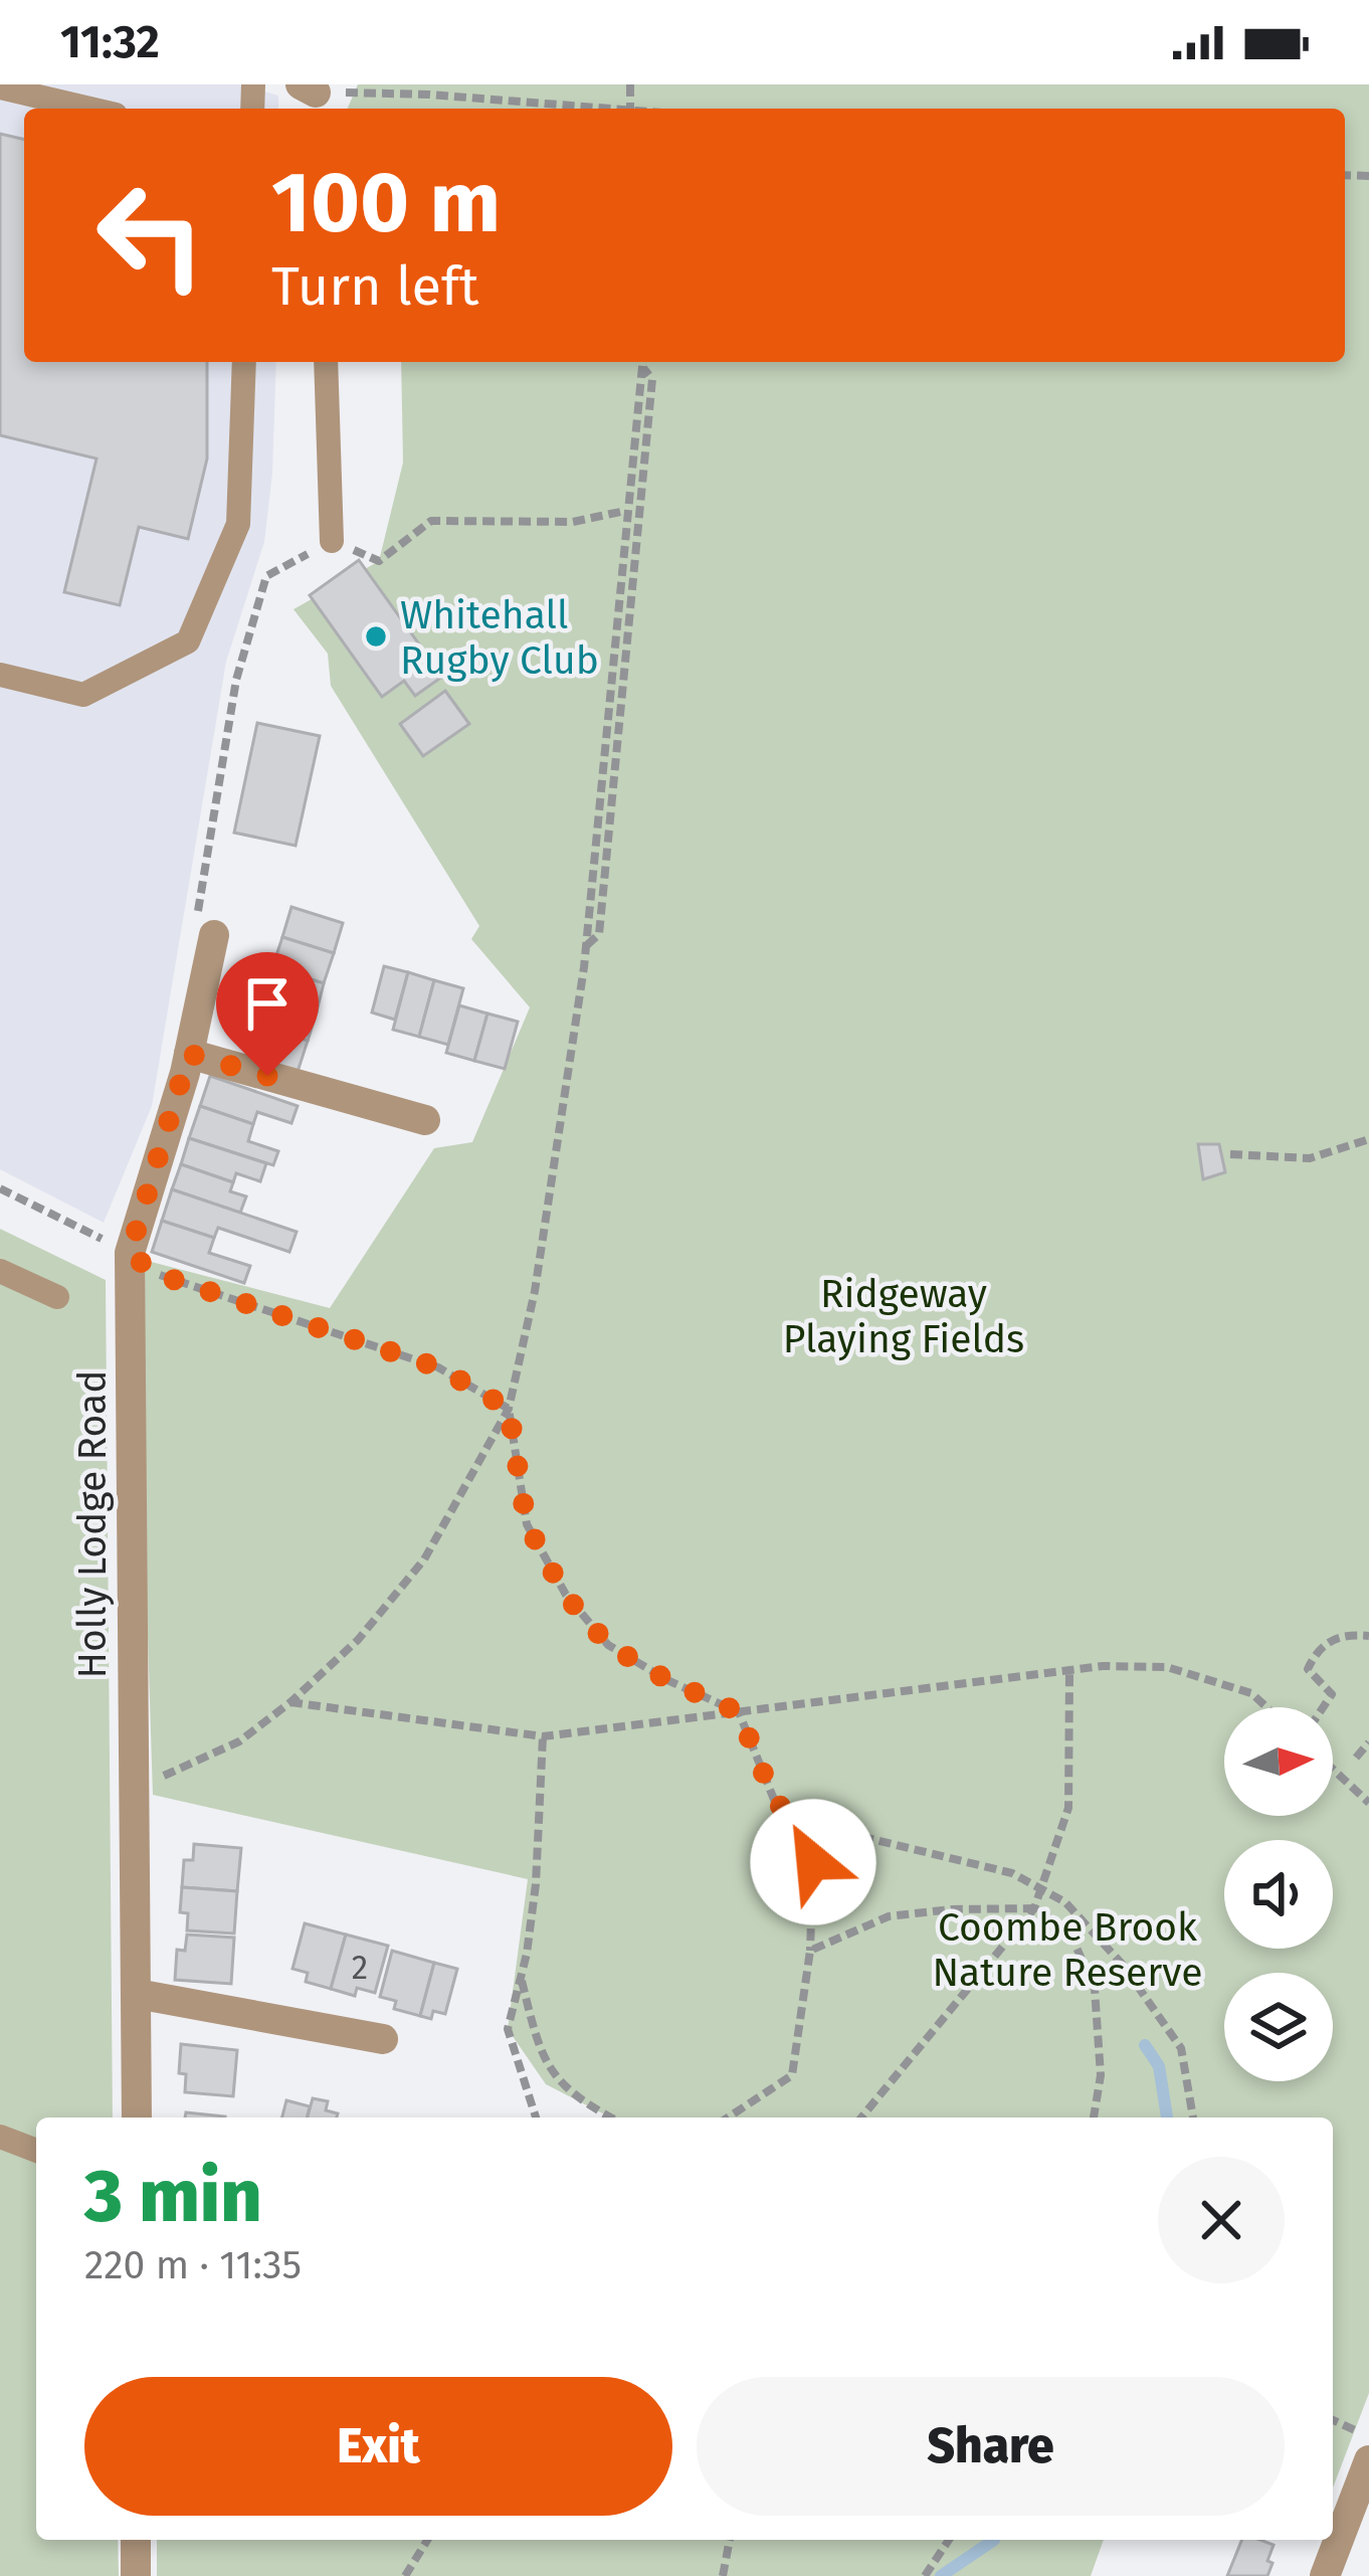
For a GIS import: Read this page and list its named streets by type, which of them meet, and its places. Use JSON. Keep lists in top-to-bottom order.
{
  "streets": {
    "street": ["Holly Lodge Road"]
  },
  "parks": ["Ridgeway Playing Fields", "Coombe Brook Nature Reserve"],
  "places": ["Whitehall Rugby Club"],
  "house_numbers": ["2"],
  "north": "right",
  "page": {
    "status": "11:32",
    "turn": ["100 m", "Turn left"],
    "heading": ["3 min", "220 m · 11:35"],
    "buttons": ["Exit", "Share"]
  }
}
